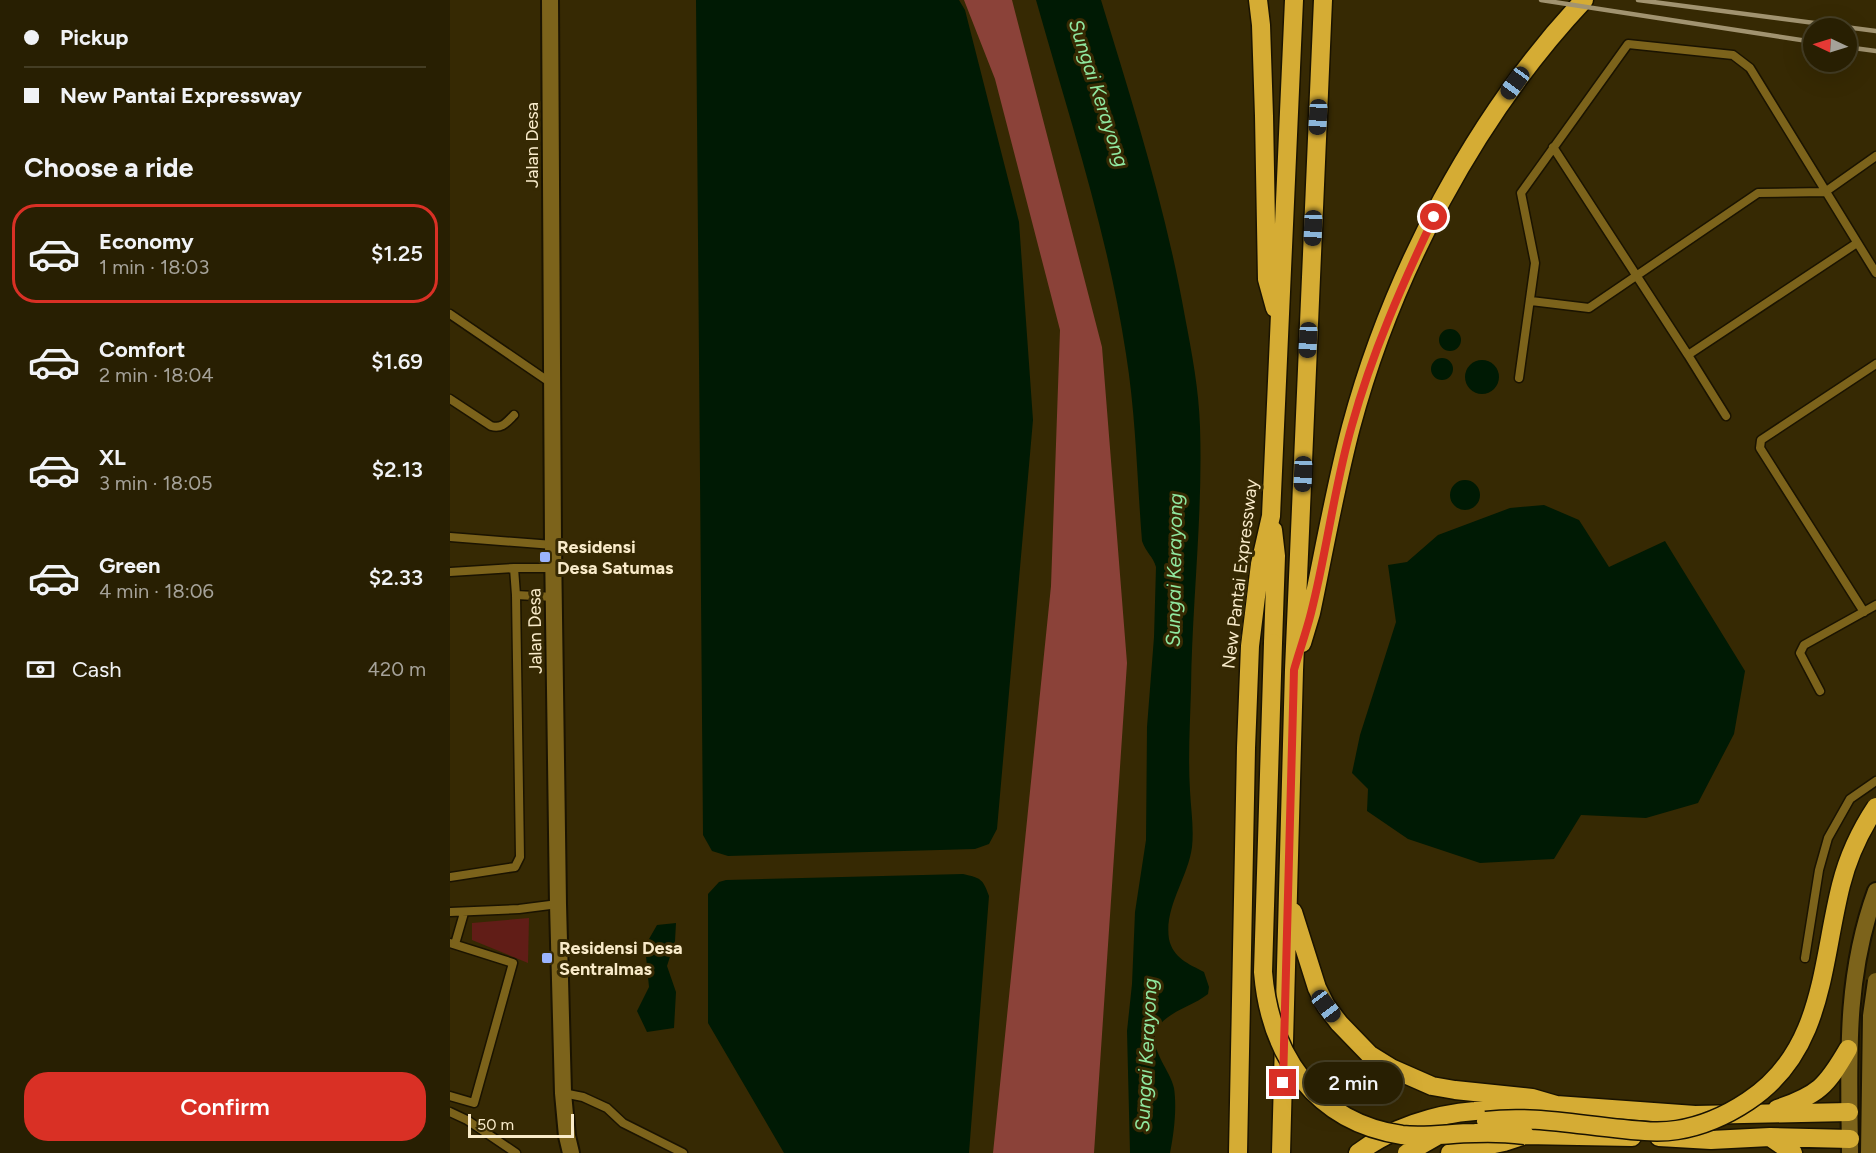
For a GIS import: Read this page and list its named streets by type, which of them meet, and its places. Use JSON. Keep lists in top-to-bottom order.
{
  "streets": {
    "highway": ["New Pantai Expressway"],
    "street": ["Jalan Desa"]
  },
  "water": ["Sungai Kerayong"],
  "places": {
    "transit": ["Residensi Desa Satumas", "Residensi Desa Sentralmas"]
  },
  "scale_bar": "50 m",
  "north": "left",
  "page": {
    "banner": ["Pickup", "New Pantai Expressway"],
    "heading": "Choose a ride",
    "list": [
      {
        "name": "Economy",
        "note": "1 min · 18:03",
        "value": "$1.25"
      },
      {
        "name": "Comfort",
        "note": "2 min · 18:04",
        "value": "$1.69"
      },
      {
        "name": "XL",
        "note": "3 min · 18:05",
        "value": "$2.13"
      },
      {
        "name": "Green",
        "note": "4 min · 18:06",
        "value": "$2.33"
      }
    ],
    "pay": ["Cash", "420 m"],
    "buttons": "Confirm",
    "bubble": "2 min",
    "scale": "50 m"
  }
}
